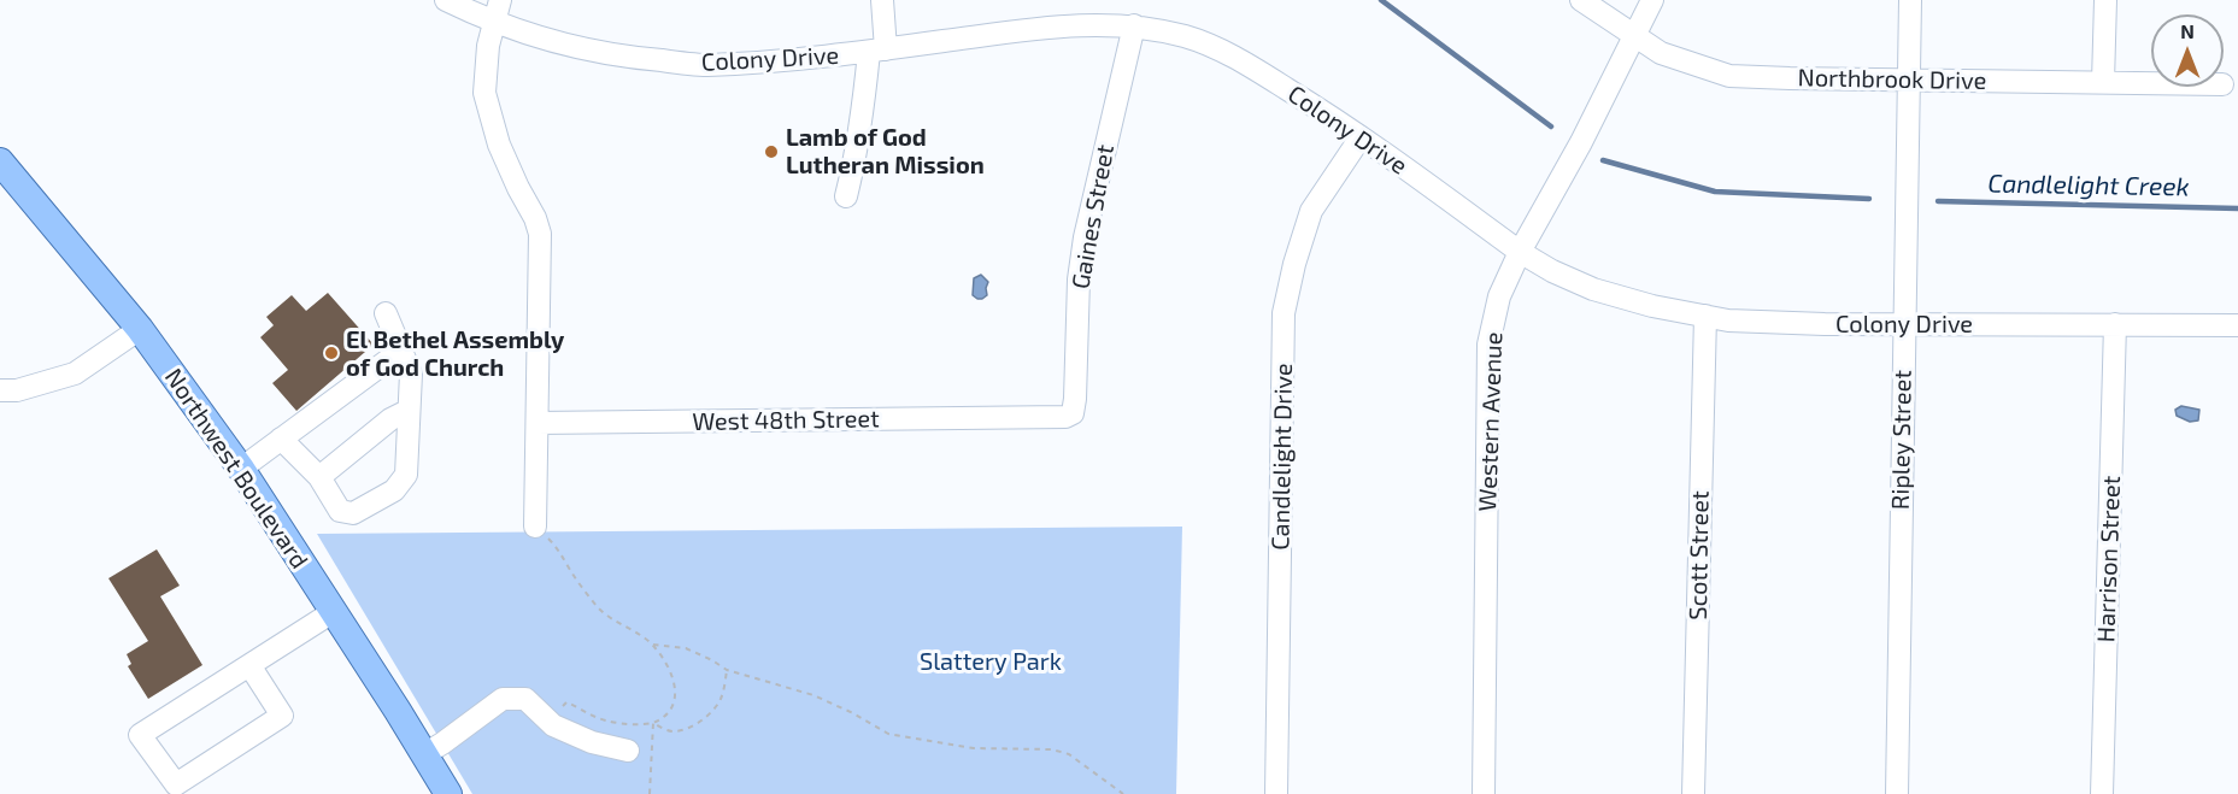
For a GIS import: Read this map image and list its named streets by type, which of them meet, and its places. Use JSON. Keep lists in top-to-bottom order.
{
  "streets": {
    "main road": ["Northwest Boulevard"],
    "street": [
      "Colony Drive",
      "Northbrook Drive",
      "Gaines Street",
      "West 48th Street",
      "Western Avenue",
      "Ripley Street",
      "Candlelight Drive",
      "Scott Street",
      "Harrison Street"
    ]
  },
  "crossings": [
    ["Colony Drive", "Gaines Street"],
    ["Colony Drive", "Western Avenue"],
    ["Colony Drive", "Ripley Street"],
    ["Colony Drive", "Candlelight Drive"],
    ["Colony Drive", "Scott Street"],
    ["Colony Drive", "Harrison Street"],
    ["Northbrook Drive", "Western Avenue"],
    ["Northbrook Drive", "Ripley Street"],
    ["Gaines Street", "West 48th Street"]
  ],
  "water": ["Candlelight Creek"],
  "parks": ["Slattery Park"],
  "places": ["Lamb of God Lutheran Mission", "El Bethel Assembly of God Church"],
  "north": "top"
}
